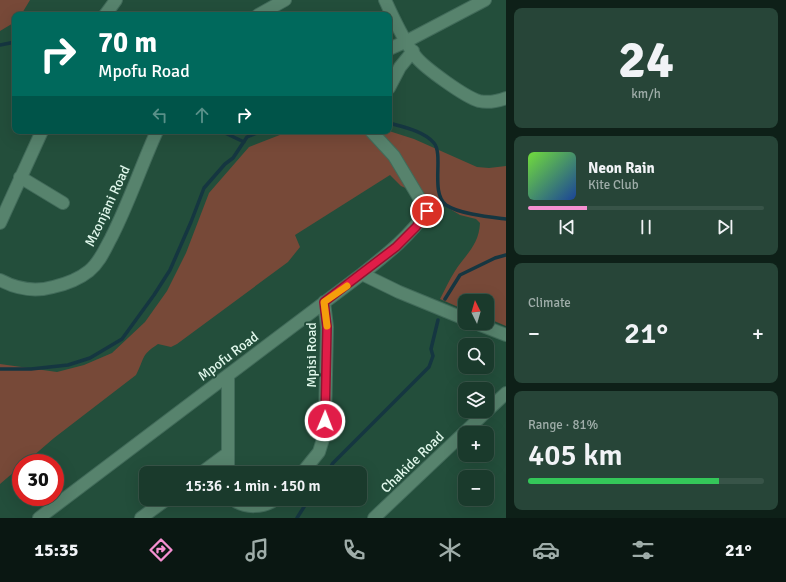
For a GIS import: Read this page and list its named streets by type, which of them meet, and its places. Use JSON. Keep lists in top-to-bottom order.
{
  "streets": {
    "street": [
      "Mzonjani Road",
      "Mpisi Road",
      "Mpofu Road",
      "Chakide Road"
    ]
  },
  "crossings": [
    ["Mpisi Road", "Mpofu Road"]
  ],
  "north": "top",
  "page": {
    "tile": [
      ["24", "km/h"],
      "Climate",
      ["Range · 81%", "405 km"]
    ],
    "turn": ["70 m", "Mpofu Road"],
    "song": ["Neon Rain", "Kite Club"],
    "map_buttons": ["+", "−"],
    "heat": ["−", "21°", "+"],
    "limit": "30",
    "trip": "15:36 · 1 min · 150 m",
    "tabs": ["15:35", "21°"]
  }
}
